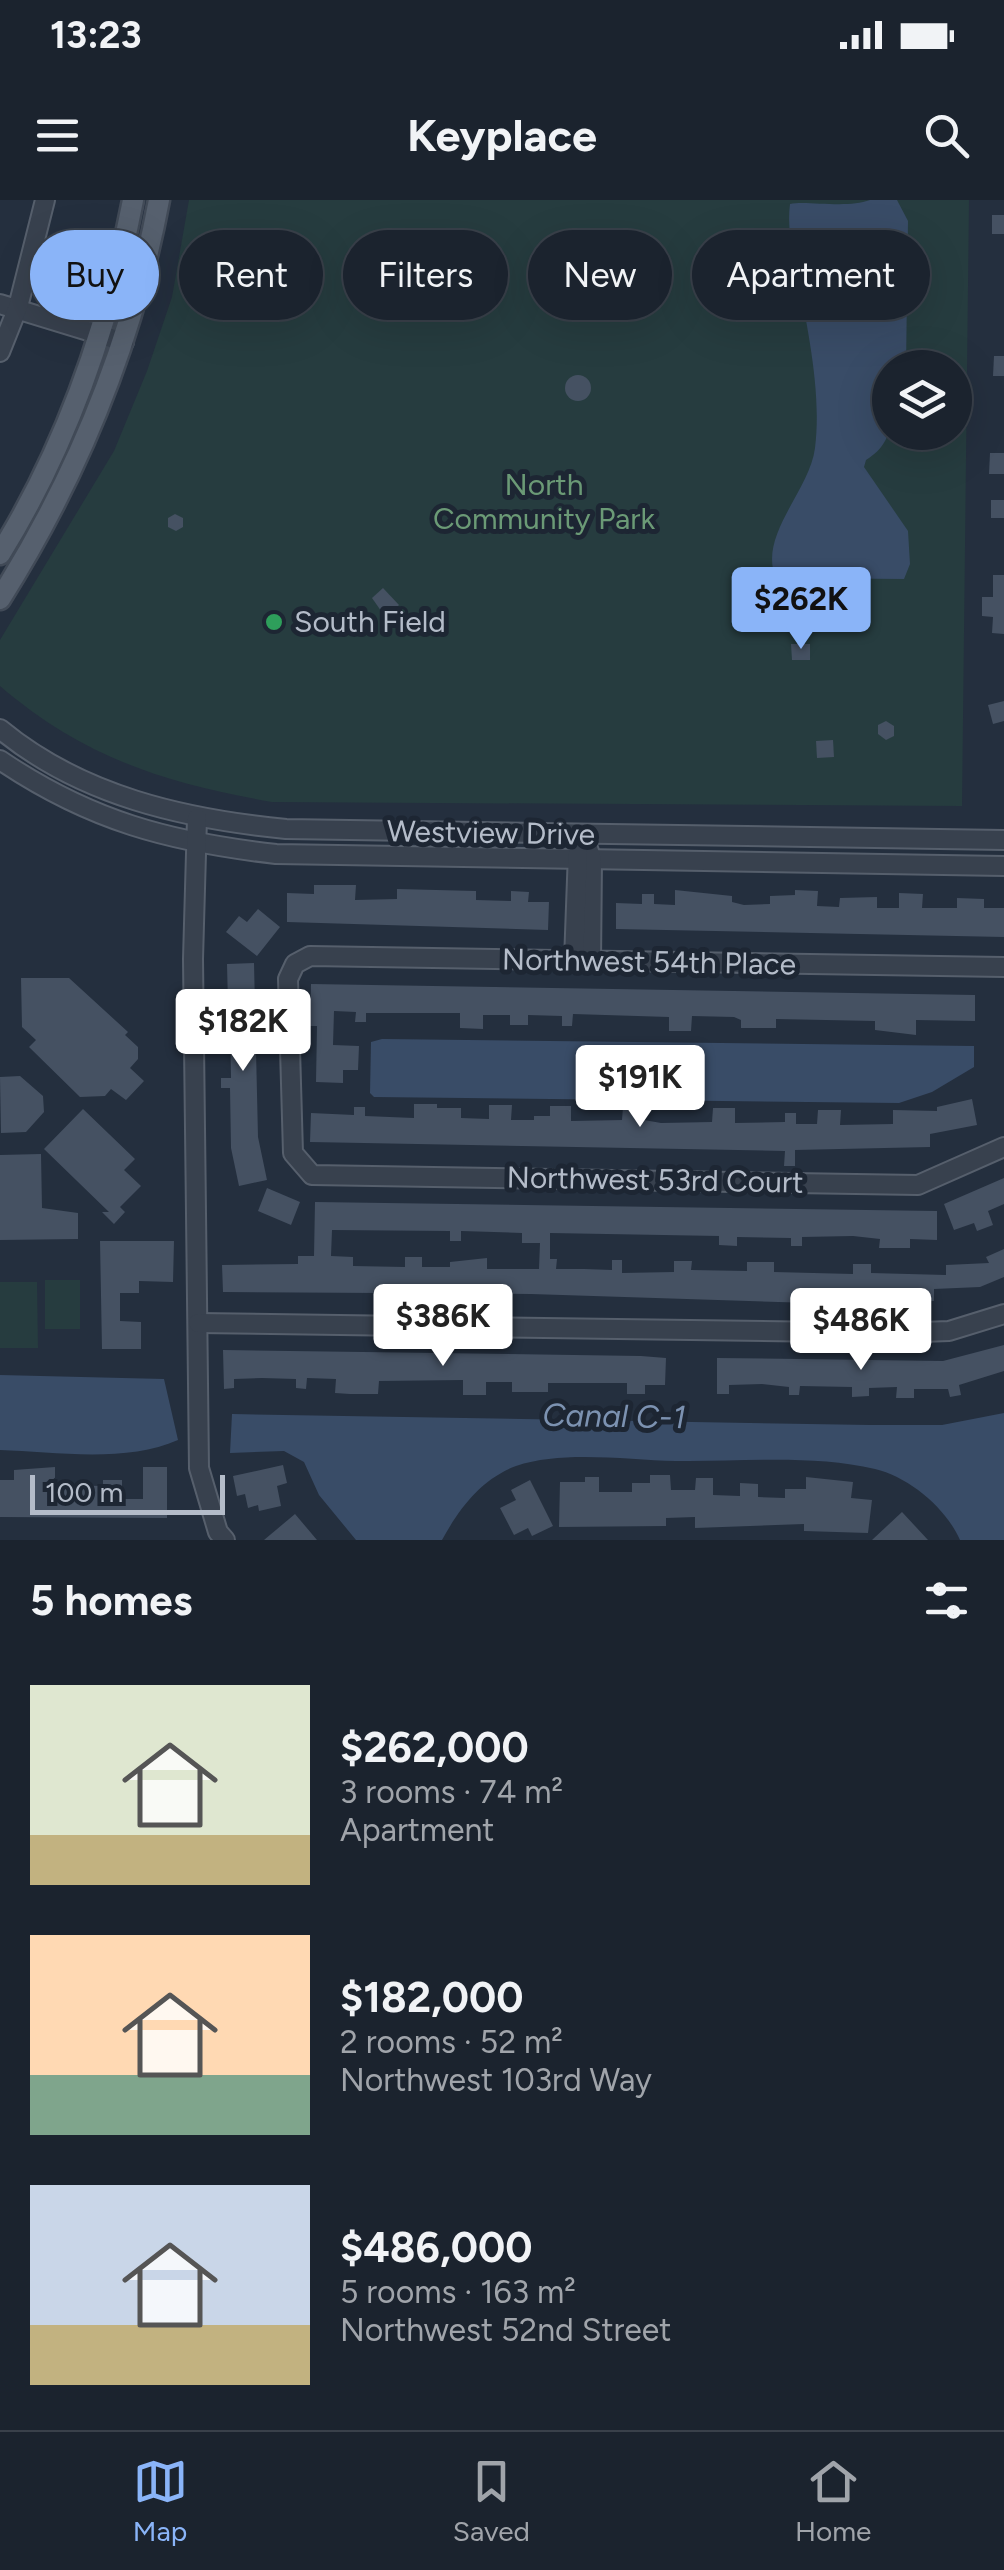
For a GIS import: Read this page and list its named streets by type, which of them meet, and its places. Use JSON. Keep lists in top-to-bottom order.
{
  "streets": {
    "street": ["Westview Drive", "Northwest 54th Place", "Northwest 53rd Court"]
  },
  "crossings": [
    ["Northwest 54th Place", "Northwest 53rd Court"]
  ],
  "water": ["Canal C-1"],
  "parks": ["North Community Park"],
  "places": ["South Field"],
  "scale_bar": "100 m",
  "page": {
    "status": "13:23",
    "header": "Keyplace",
    "chip": [
      "Buy",
      "Rent",
      "Filters",
      "New",
      "Apartment"
    ],
    "price": [
      "$262K",
      "$182K",
      "$191K",
      "$386K",
      "$486K"
    ],
    "scale": "100 m",
    "heading": "5 homes",
    "list": [
      {
        "name": "$262,000",
        "note": "3 rooms · 74 m² · Apartment"
      },
      {
        "name": "$182,000",
        "note": "2 rooms · 52 m² · Northwest 103rd Way"
      },
      {
        "name": "$486,000",
        "note": "5 rooms · 163 m² · Northwest 52nd Street"
      }
    ],
    "tabs": ["Map", "Saved", "Home"]
  }
}
